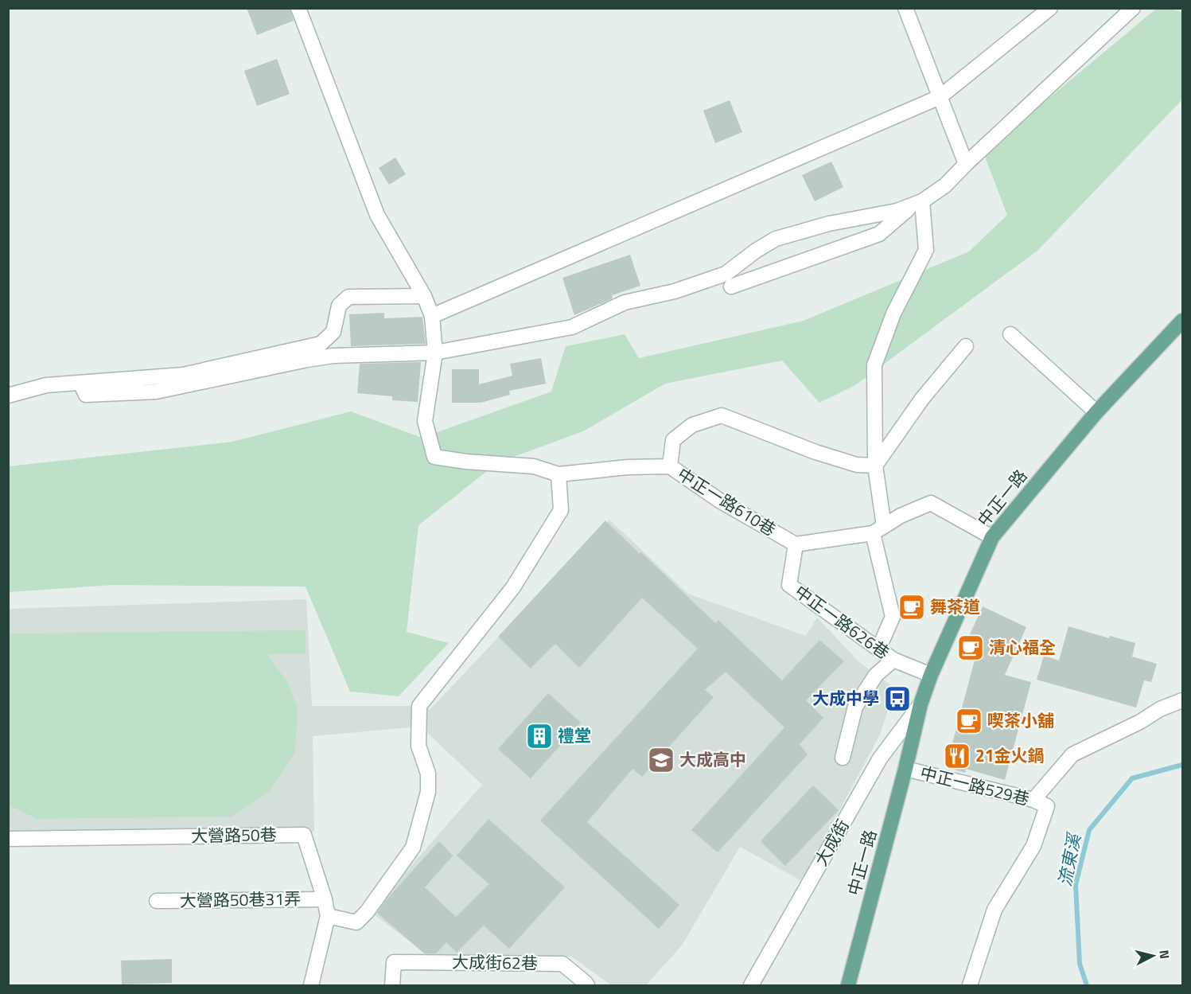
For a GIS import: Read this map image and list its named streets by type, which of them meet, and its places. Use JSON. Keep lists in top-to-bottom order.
{
  "streets": {
    "main road": ["中正一路"],
    "street": [
      "中正一路610巷",
      "中正一路626巷",
      "中正一路529巷",
      "大營路50巷",
      "大成街",
      "大營路50巷31弄",
      "大成街62巷"
    ]
  },
  "crossings": [
    ["中正一路", "中正一路626巷"],
    ["中正一路", "中正一路529巷"],
    ["中正一路", "大成街"],
    ["中正一路610巷", "中正一路626巷"],
    ["大營路50巷", "大營路50巷31弄"]
  ],
  "water": ["流東溪"],
  "places": {
    "cafe": ["舞茶道", "清心福全", "喫茶小舖"],
    "bus stop": ["大成中學"],
    "building": ["禮堂"],
    "restaurant": ["21金火鍋"],
    "school or university": ["大成高中"]
  },
  "north": "right"
}
